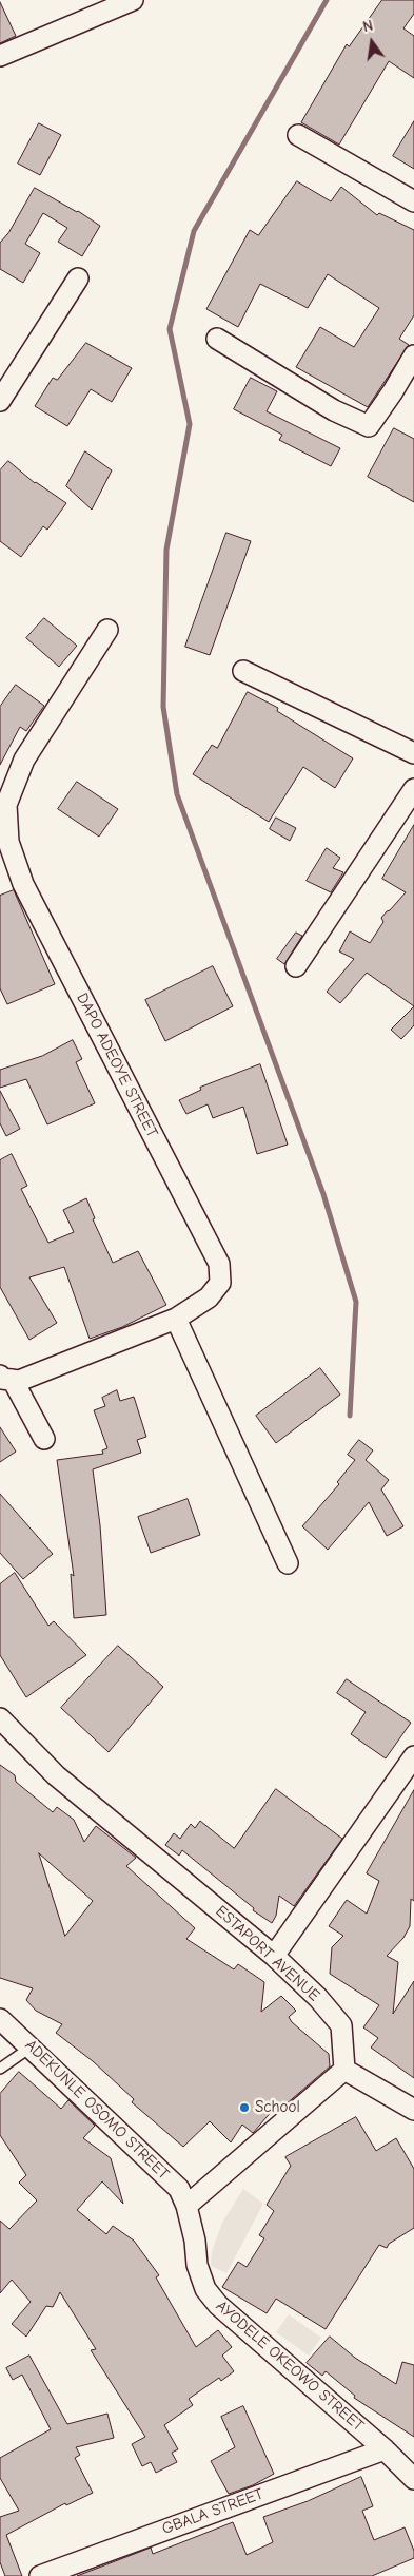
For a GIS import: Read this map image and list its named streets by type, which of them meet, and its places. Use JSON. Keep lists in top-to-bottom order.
{
  "streets": {
    "street": [
      "DAPO ADEOYE STREET",
      "ESTAPORT AVENUE",
      "ADEKUNLE OSOMO STREET",
      "AYODELE OKEOWO STREET",
      "GBALA STREET"
    ]
  },
  "crossings": [
    ["ADEKUNLE OSOMO STREET", "AYODELE OKEOWO STREET"],
    ["AYODELE OKEOWO STREET", "GBALA STREET"]
  ],
  "places": ["School"],
  "north": "top"
}
